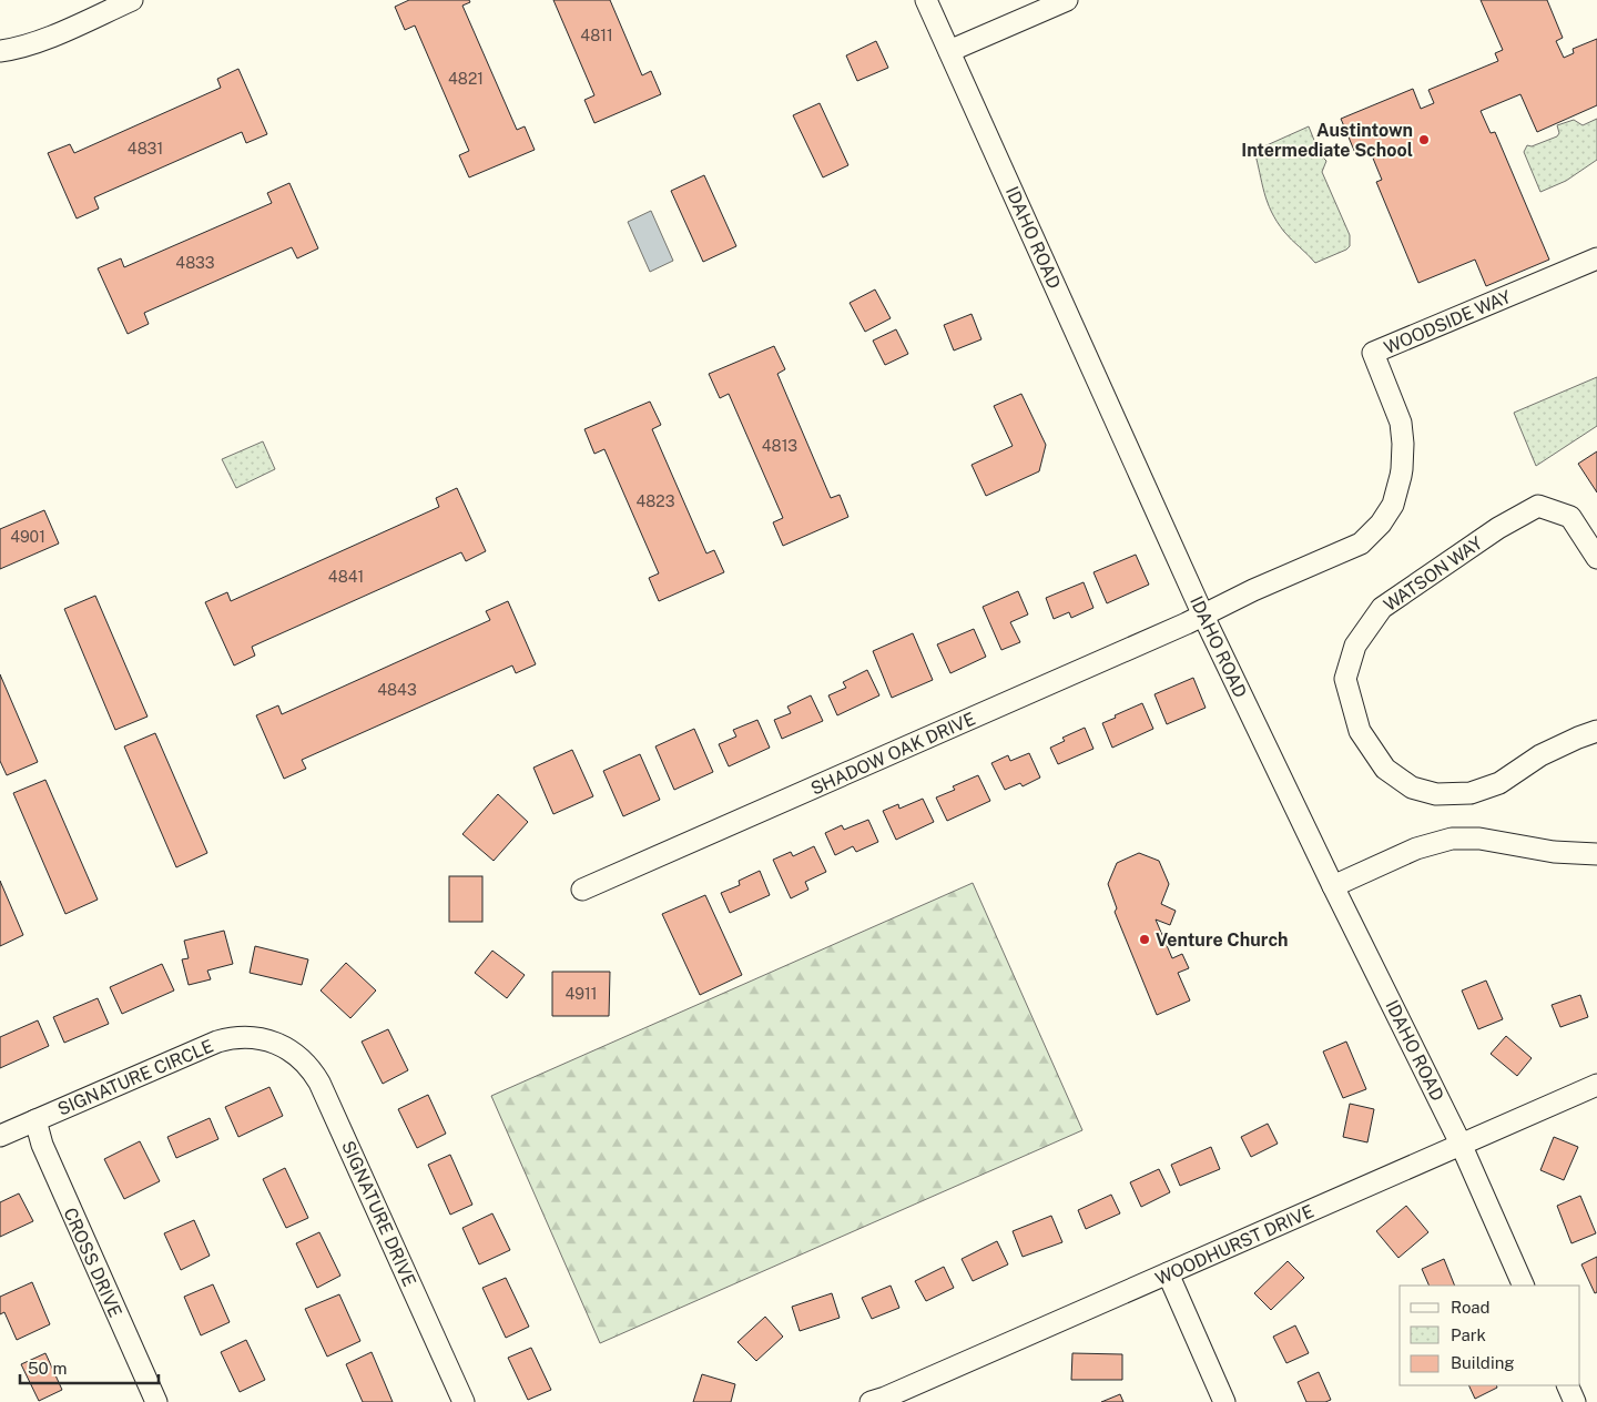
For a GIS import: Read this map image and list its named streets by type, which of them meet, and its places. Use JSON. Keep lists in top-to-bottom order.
{
  "streets": {
    "street": [
      "IDAHO ROAD",
      "WOODSIDE WAY",
      "WATSON WAY",
      "SHADOW OAK DRIVE",
      "SIGNATURE CIRCLE",
      "SIGNATURE DRIVE",
      "WOODHURST DRIVE",
      "CROSS DRIVE"
    ]
  },
  "crossings": [
    ["IDAHO ROAD", "WOODSIDE WAY"],
    ["IDAHO ROAD", "SHADOW OAK DRIVE"],
    ["IDAHO ROAD", "WOODHURST DRIVE"],
    ["WOODSIDE WAY", "SHADOW OAK DRIVE"],
    ["SIGNATURE CIRCLE", "SIGNATURE DRIVE"],
    ["SIGNATURE CIRCLE", "CROSS DRIVE"]
  ],
  "places": ["Austintown Intermediate School", "Venture Church"],
  "house_numbers": [
    "4811",
    "4821",
    "4831",
    "4833",
    "4813",
    "4823",
    "4901",
    "4841",
    "4843",
    "4911"
  ],
  "legend": ["Road", "Park", "Building"],
  "scale_bar": "50 m"
}
